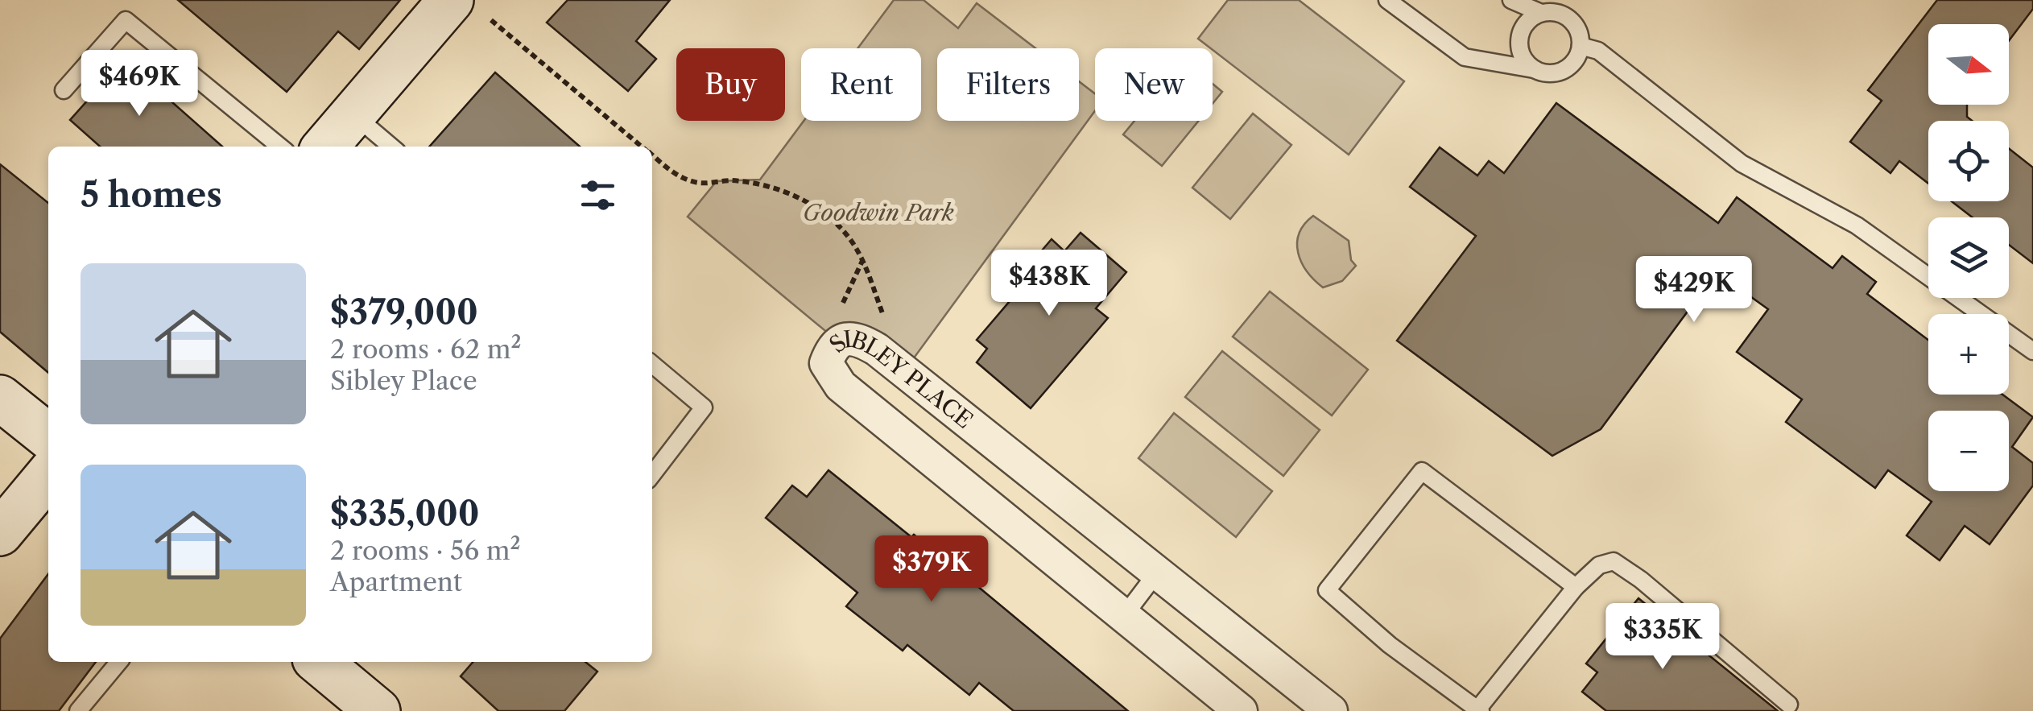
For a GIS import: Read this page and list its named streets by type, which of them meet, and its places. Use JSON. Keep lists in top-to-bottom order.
{
  "streets": {
    "street": ["SIBLEY PLACE"]
  },
  "parks": ["Goodwin Park"],
  "north": "right",
  "page": {
    "map_buttons": ["+", "−"],
    "chip": [
      "Buy",
      "Rent",
      "Filters",
      "New"
    ],
    "price": [
      "$469K",
      "$438K",
      "$429K",
      "$379K",
      "$335K"
    ],
    "heading": "5 homes",
    "list": [
      {
        "name": "$379,000",
        "note": "2 rooms · 62 m² · Sibley Place"
      },
      {
        "name": "$335,000",
        "note": "2 rooms · 56 m² · Apartment"
      }
    ]
  }
}
